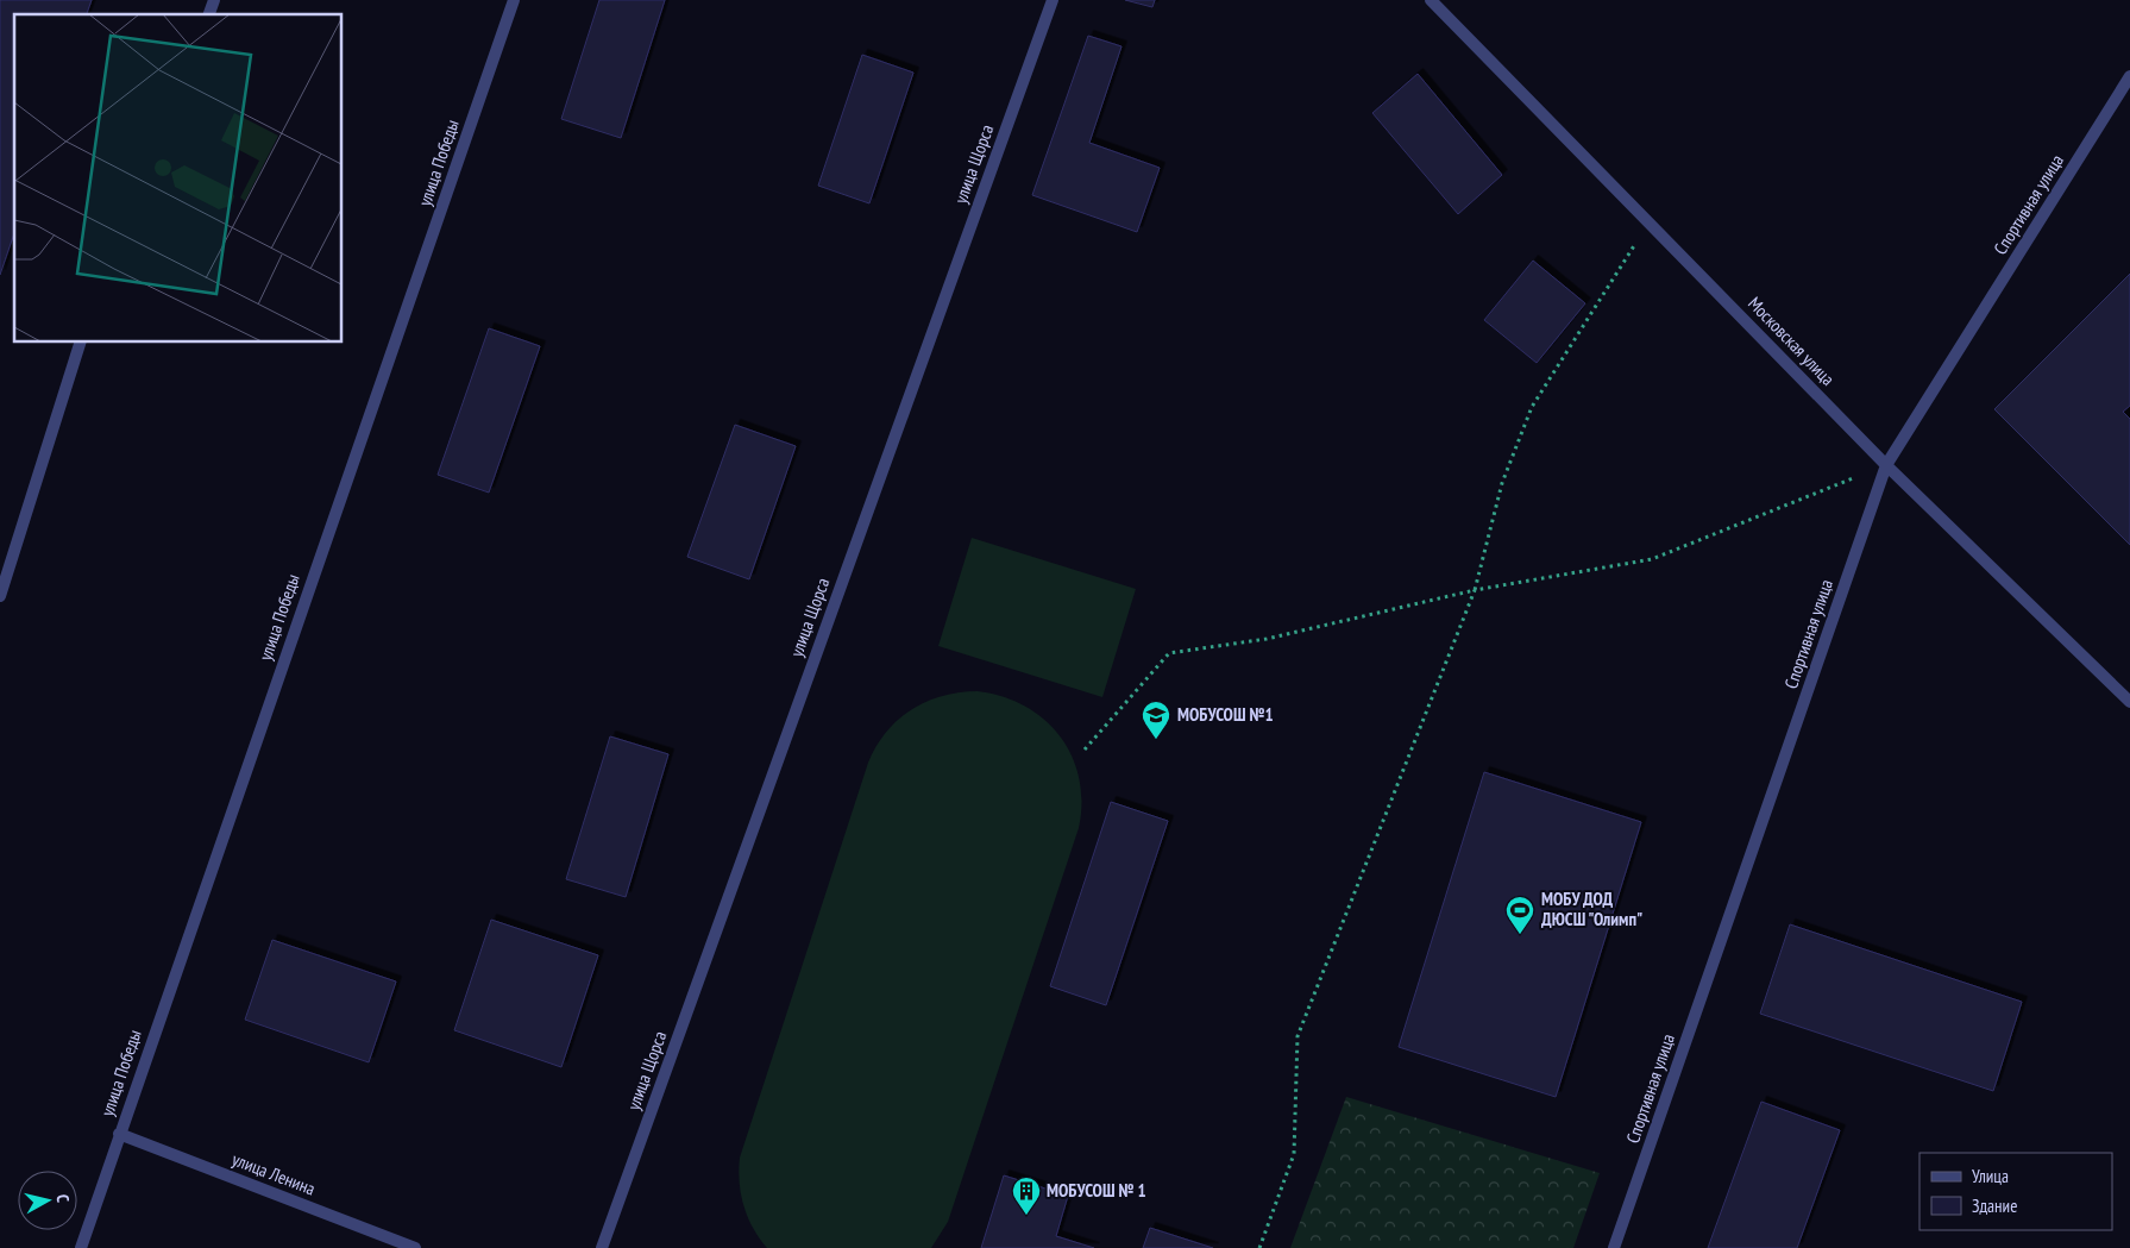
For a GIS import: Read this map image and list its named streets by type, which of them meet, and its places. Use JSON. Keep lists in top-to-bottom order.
{
  "streets": {
    "street": [
      "улица Победы",
      "улица Щорса",
      "Спортивная улица",
      "Московская улица",
      "улица Ленина"
    ]
  },
  "crossings": [
    ["улица Победы", "улица Ленина"],
    ["Спортивная улица", "Московская улица"]
  ],
  "places": {
    "school or university": ["МОБУСОШ №1"],
    "sports": ["МОБУ ДОД ДЮСШ \"Олимп\""],
    "building": ["МОБУСОШ № 1"]
  },
  "legend": ["Улица", "Здание"],
  "north": "right"
}
